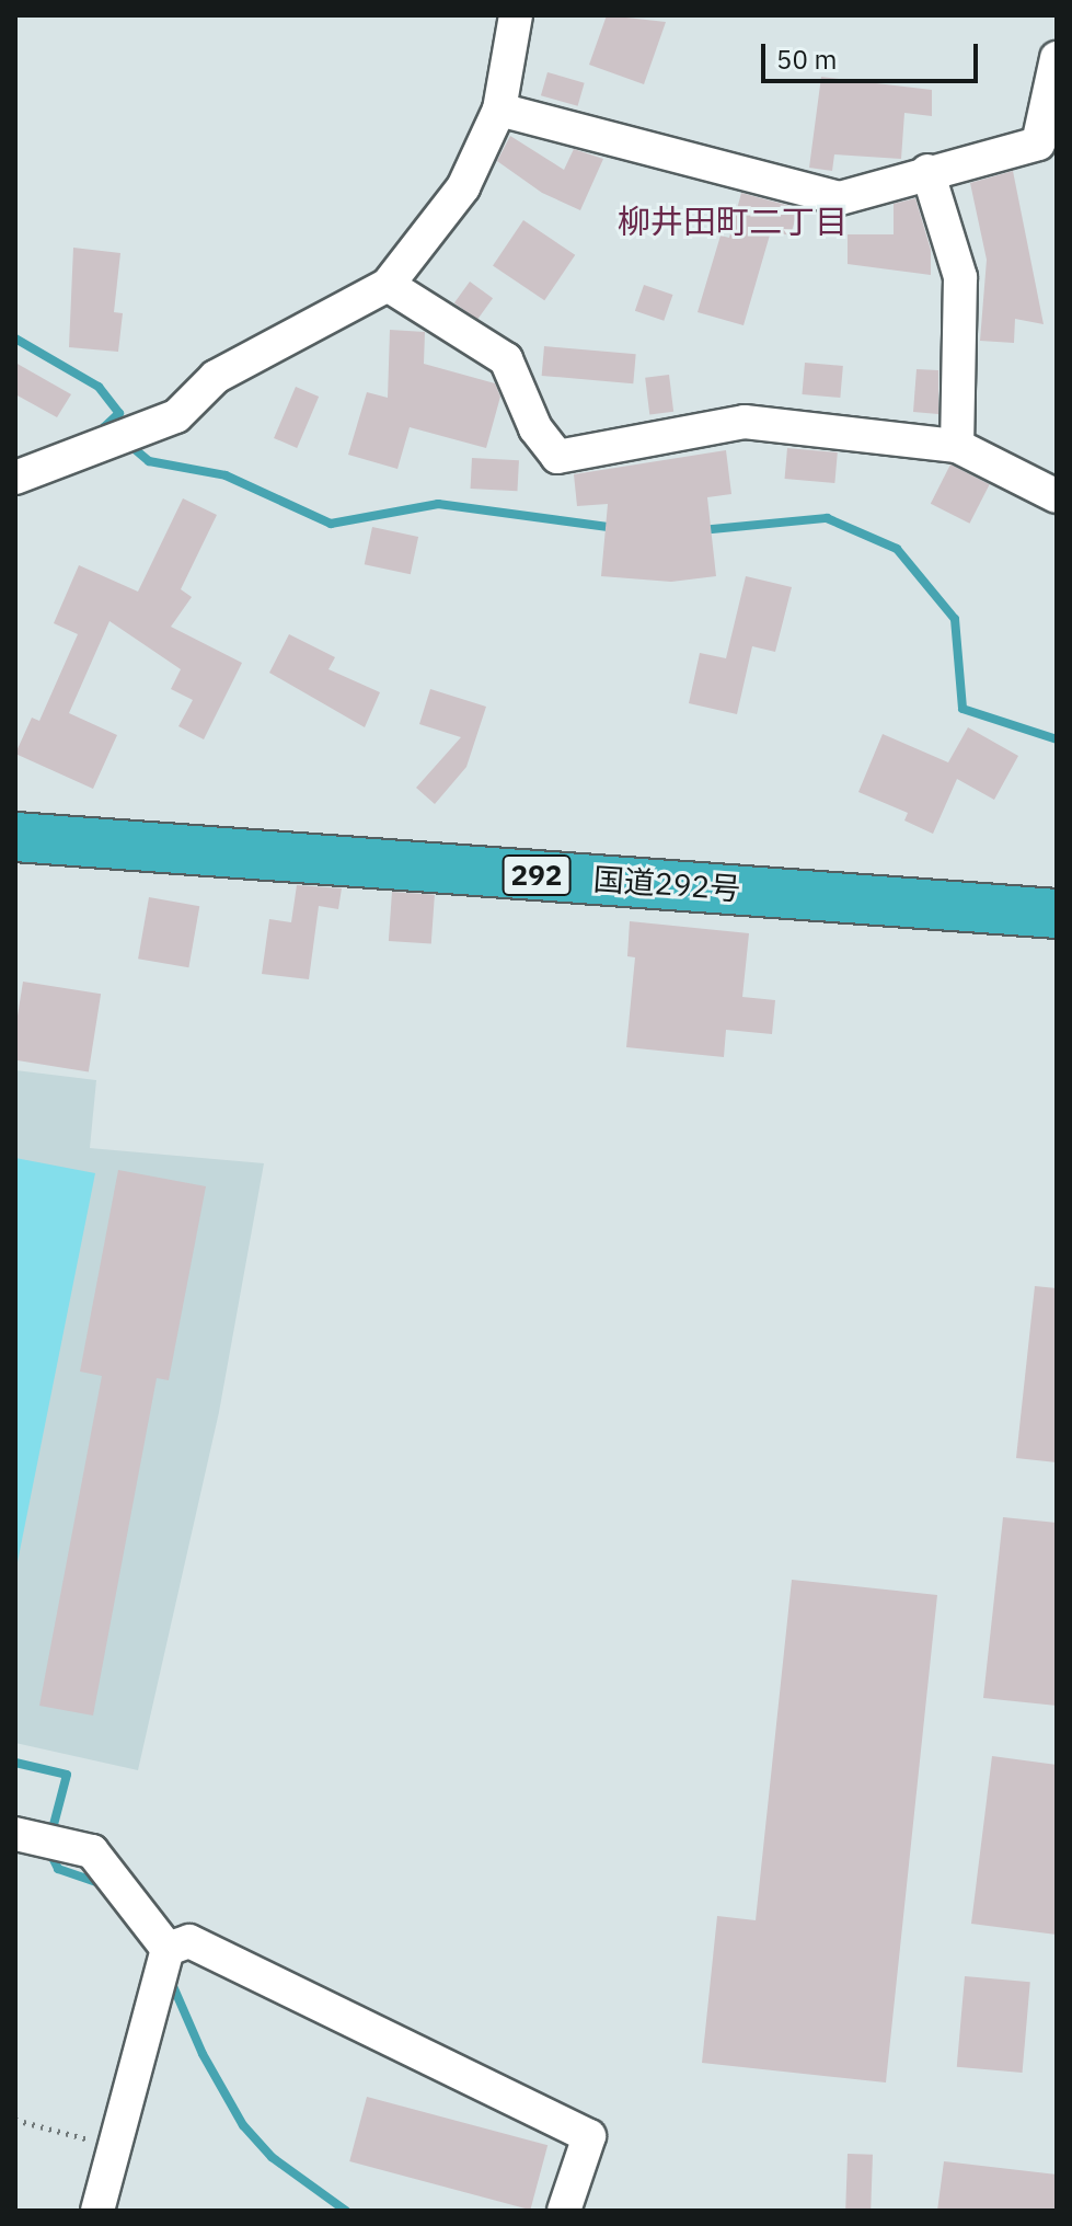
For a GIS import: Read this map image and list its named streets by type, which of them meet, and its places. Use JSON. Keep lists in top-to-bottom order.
{
  "streets": {
    "highway": ["292", "国道292号"]
  },
  "districts": ["柳井田町二丁目"],
  "scale_bar": "50 m"
}
